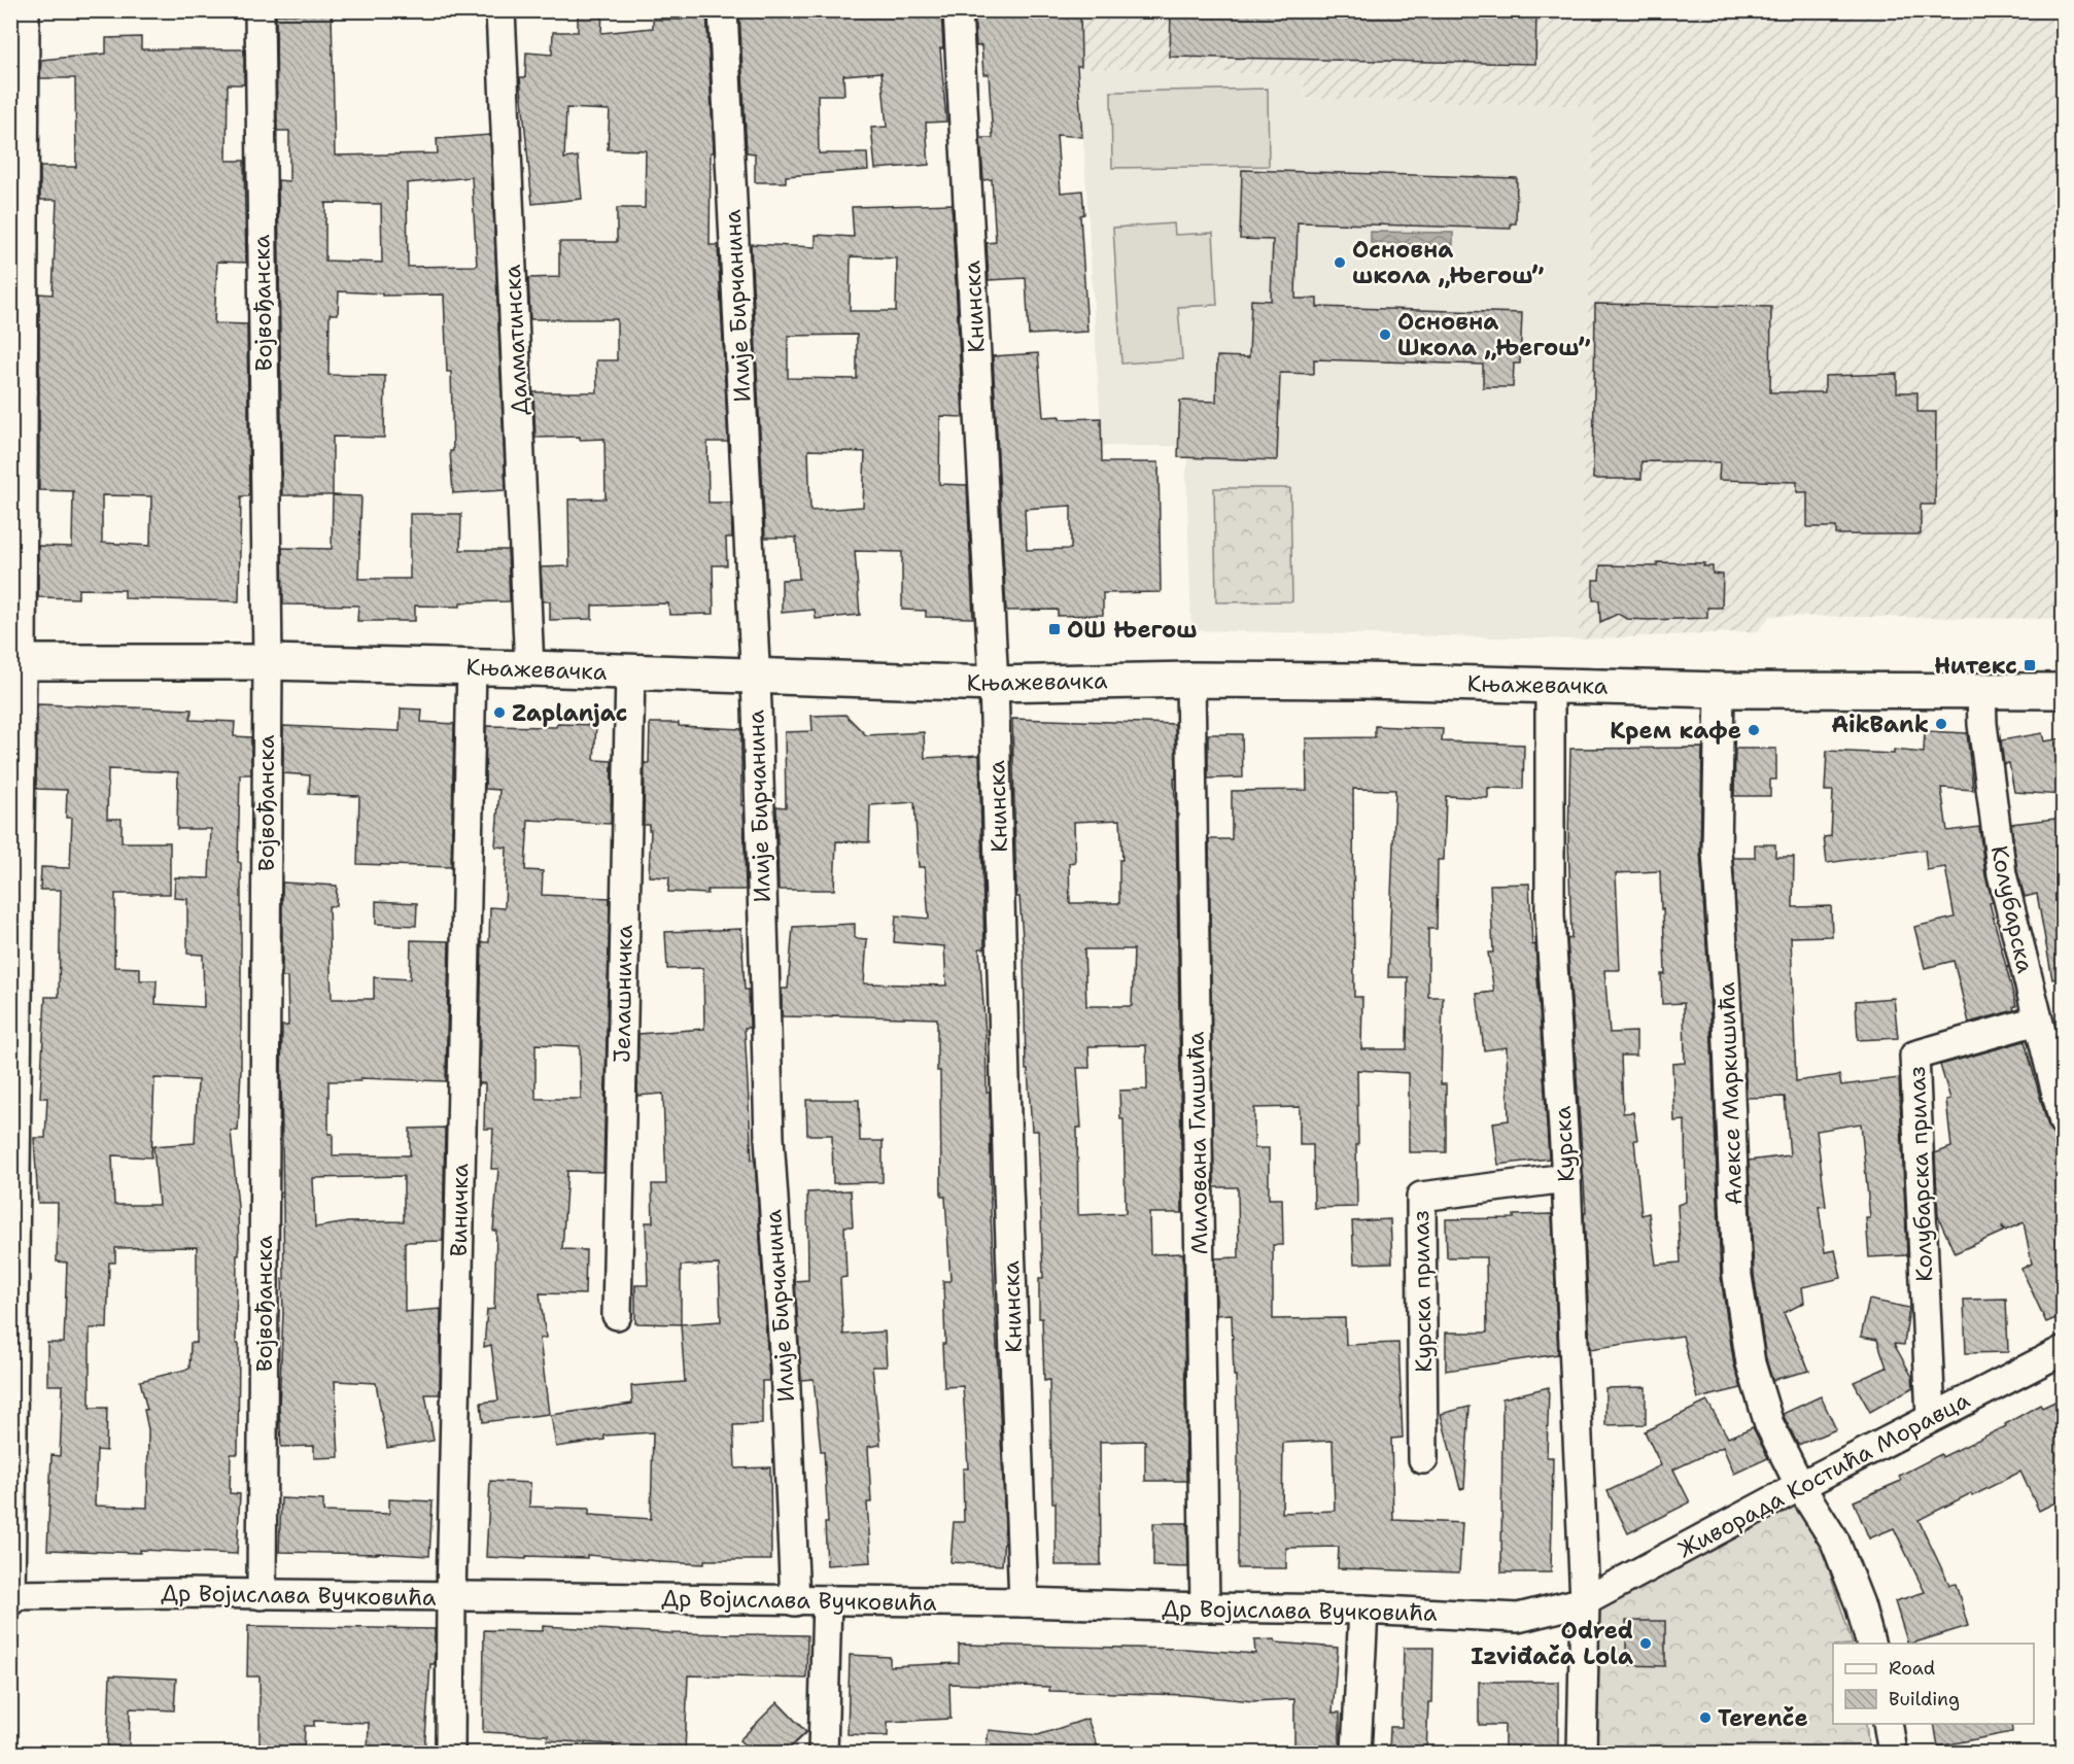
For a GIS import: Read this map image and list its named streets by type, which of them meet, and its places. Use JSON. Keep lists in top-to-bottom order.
{
  "streets": {
    "main road": ["Књажевачка"],
    "street": [
      "Војвођанска",
      "Илије Бирчанина",
      "Книнска",
      "Далматинска",
      "Колубарска",
      "Јелашничка",
      "Алексе Маркишића",
      "Милована Глишића",
      "Курска",
      "Колубарска прилаз",
      "Виничка",
      "Курска прилаз",
      "Живорада Костића Моравца",
      "Др Војислава Вучковића"
    ]
  },
  "crossings": [
    ["Војвођанска", "Књажевачка"],
    ["Војвођанска", "Др Војислава Вучковића"],
    ["Илије Бирчанина", "Књажевачка"],
    ["Илије Бирчанина", "Др Војислава Вучковића"],
    ["Книнска", "Књажевачка"],
    ["Книнска", "Др Војислава Вучковића"],
    ["Далматинска", "Књажевачка"],
    ["Књажевачка", "Колубарска"],
    ["Књажевачка", "Јелашничка"],
    ["Књажевачка", "Алексе Маркишића"],
    ["Књажевачка", "Милована Глишића"],
    ["Књажевачка", "Курска"],
    ["Књажевачка", "Виничка"],
    ["Колубарска", "Колубарска прилаз"],
    ["Алексе Маркишића", "Живорада Костића Моравца"],
    ["Милована Глишића", "Др Војислава Вучковића"],
    ["Курска", "Курска прилаз"],
    ["Курска", "Живорада Костића Моравца"],
    ["Курска", "Др Војислава Вучковића"],
    ["Колубарска прилаз", "Живорада Костића Моравца"],
    ["Виничка", "Др Војислава Вучковића"],
    ["Живорада Костића Моравца", "Др Војислава Вучковића"]
  ],
  "places": {
    "other": [
      "Основна школа „Његош”",
      "Основна Школа „Његош”",
      "Zaplanjac",
      "AikBank",
      "Крем кафе",
      "Odred Izviđača Lola",
      "Terenče"
    ],
    "transit": ["ОШ Његош", "Нитекс"]
  },
  "legend": ["Road", "Building"]
}
